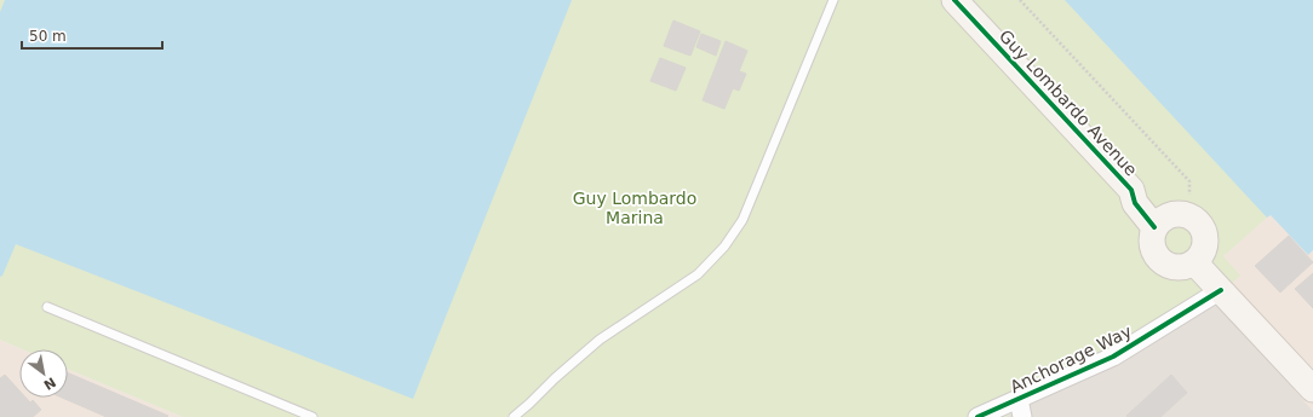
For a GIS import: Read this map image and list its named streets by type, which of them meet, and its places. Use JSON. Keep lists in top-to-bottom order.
{
  "streets": {
    "street": ["Guy Lombardo Avenue", "Anchorage Way"]
  },
  "parks": ["Guy Lombardo Marina"],
  "scale_bar": "50 m",
  "north": "bottom right"
}
